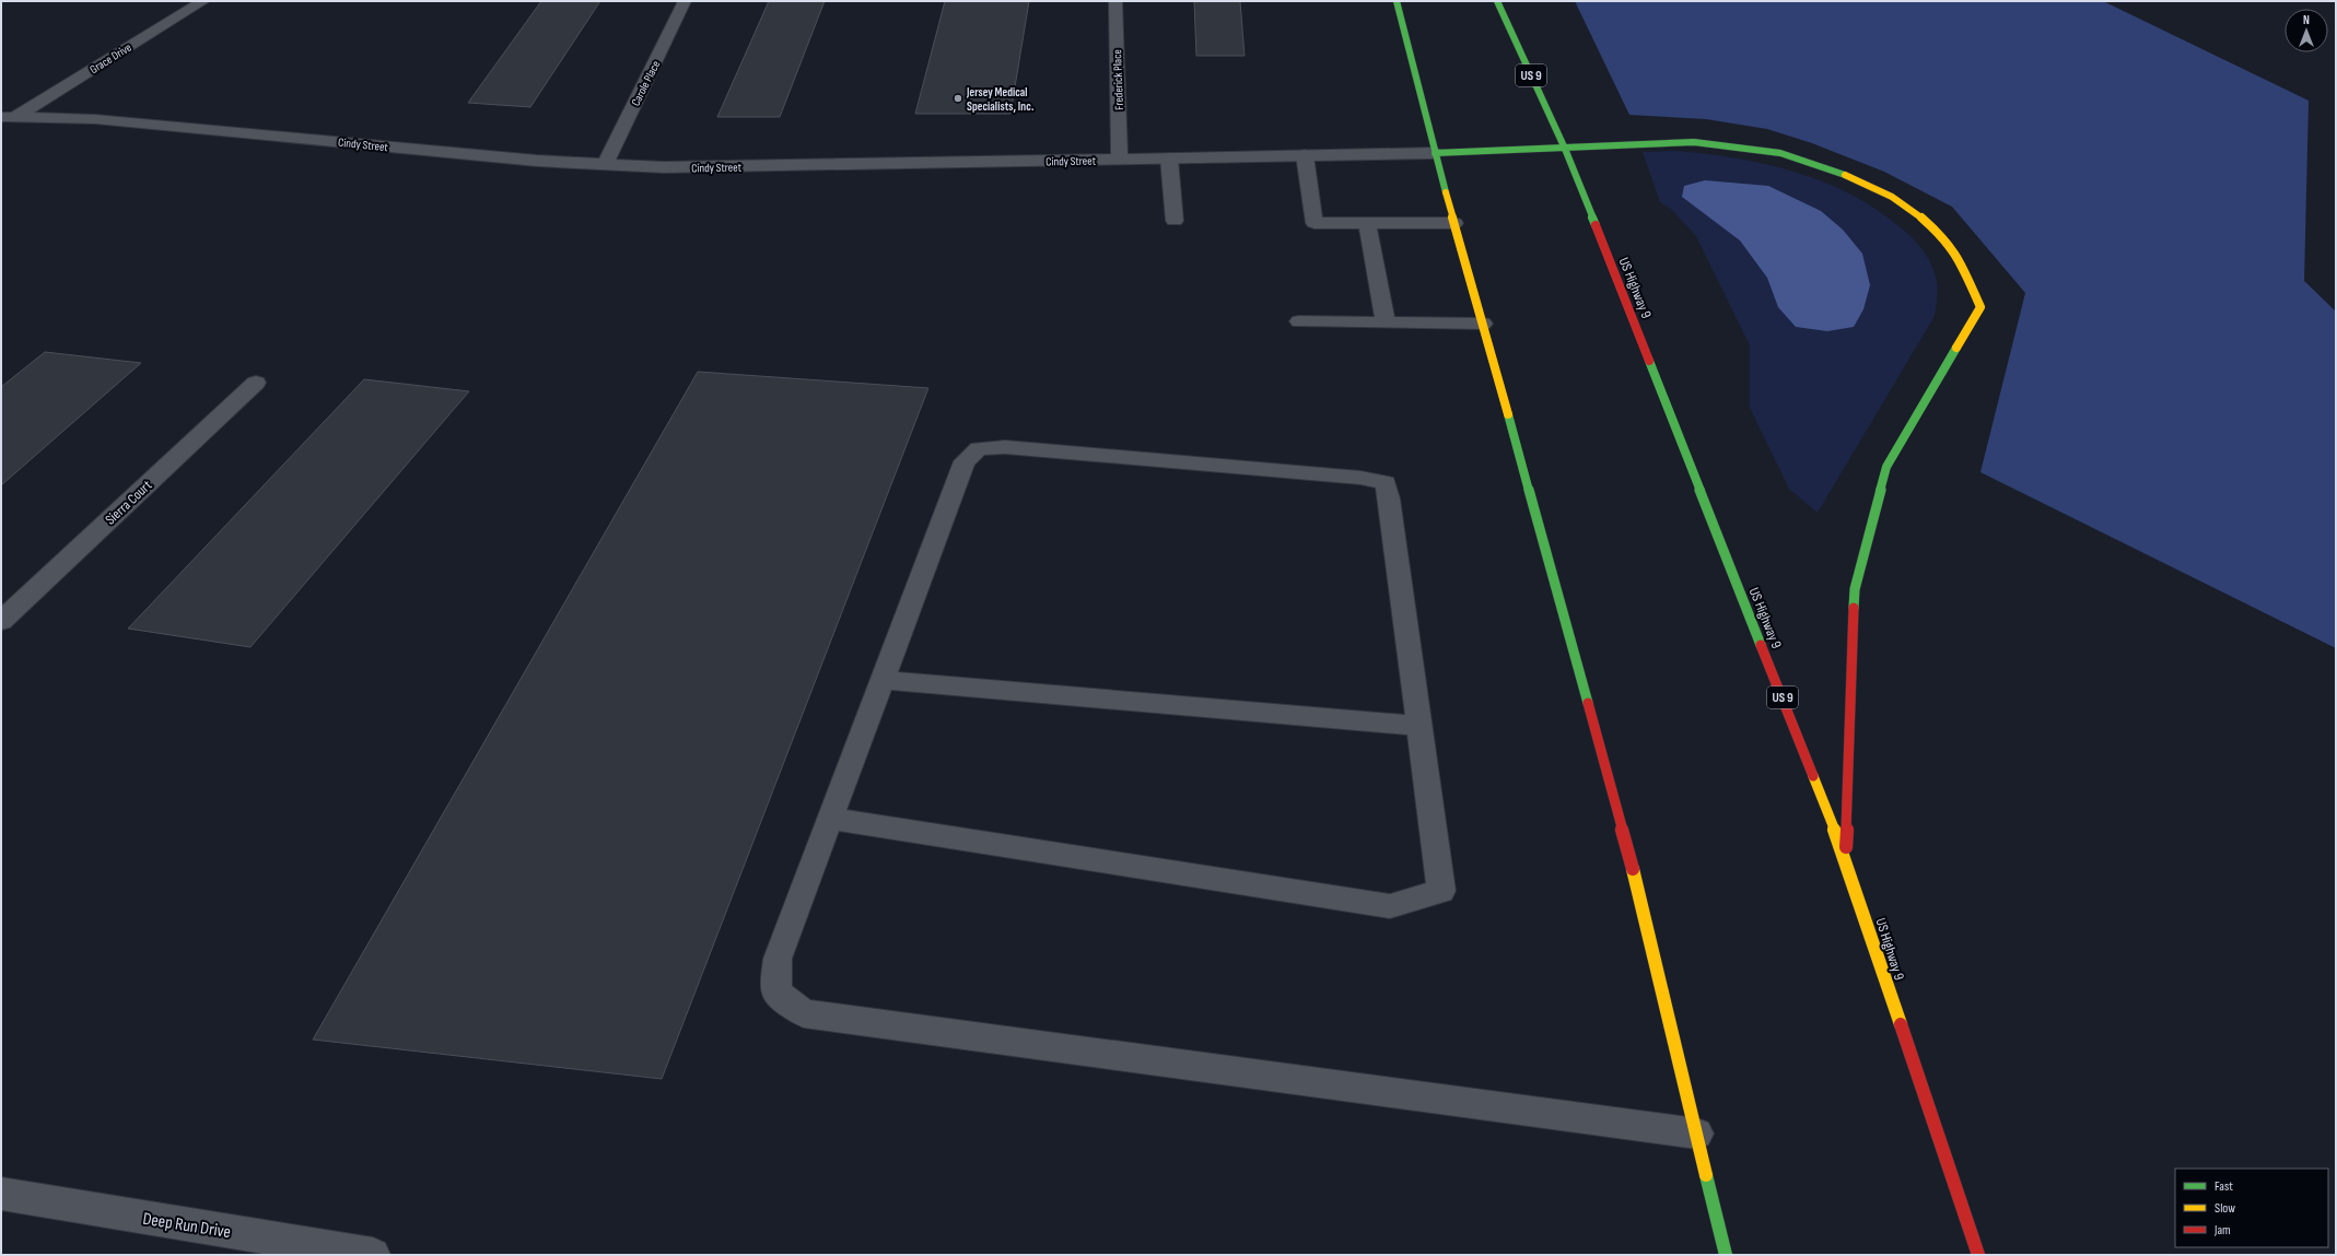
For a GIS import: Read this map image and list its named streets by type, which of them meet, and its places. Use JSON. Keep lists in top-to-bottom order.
{
  "streets": {
    "highway": ["US 9", "US Highway 9"],
    "street": [
      "Grace Drive",
      "Frederick Place",
      "Carole Place",
      "Cindy Street",
      "Sierra Court",
      "Deep Run Drive"
    ]
  },
  "crossings": [
    ["Grace Drive", "Cindy Street"],
    ["Frederick Place", "Cindy Street"],
    ["Carole Place", "Cindy Street"]
  ],
  "places": ["Jersey Medical Specialists, Inc."],
  "legend": ["Fast", "Slow", "Jam"],
  "north": "top"
}
